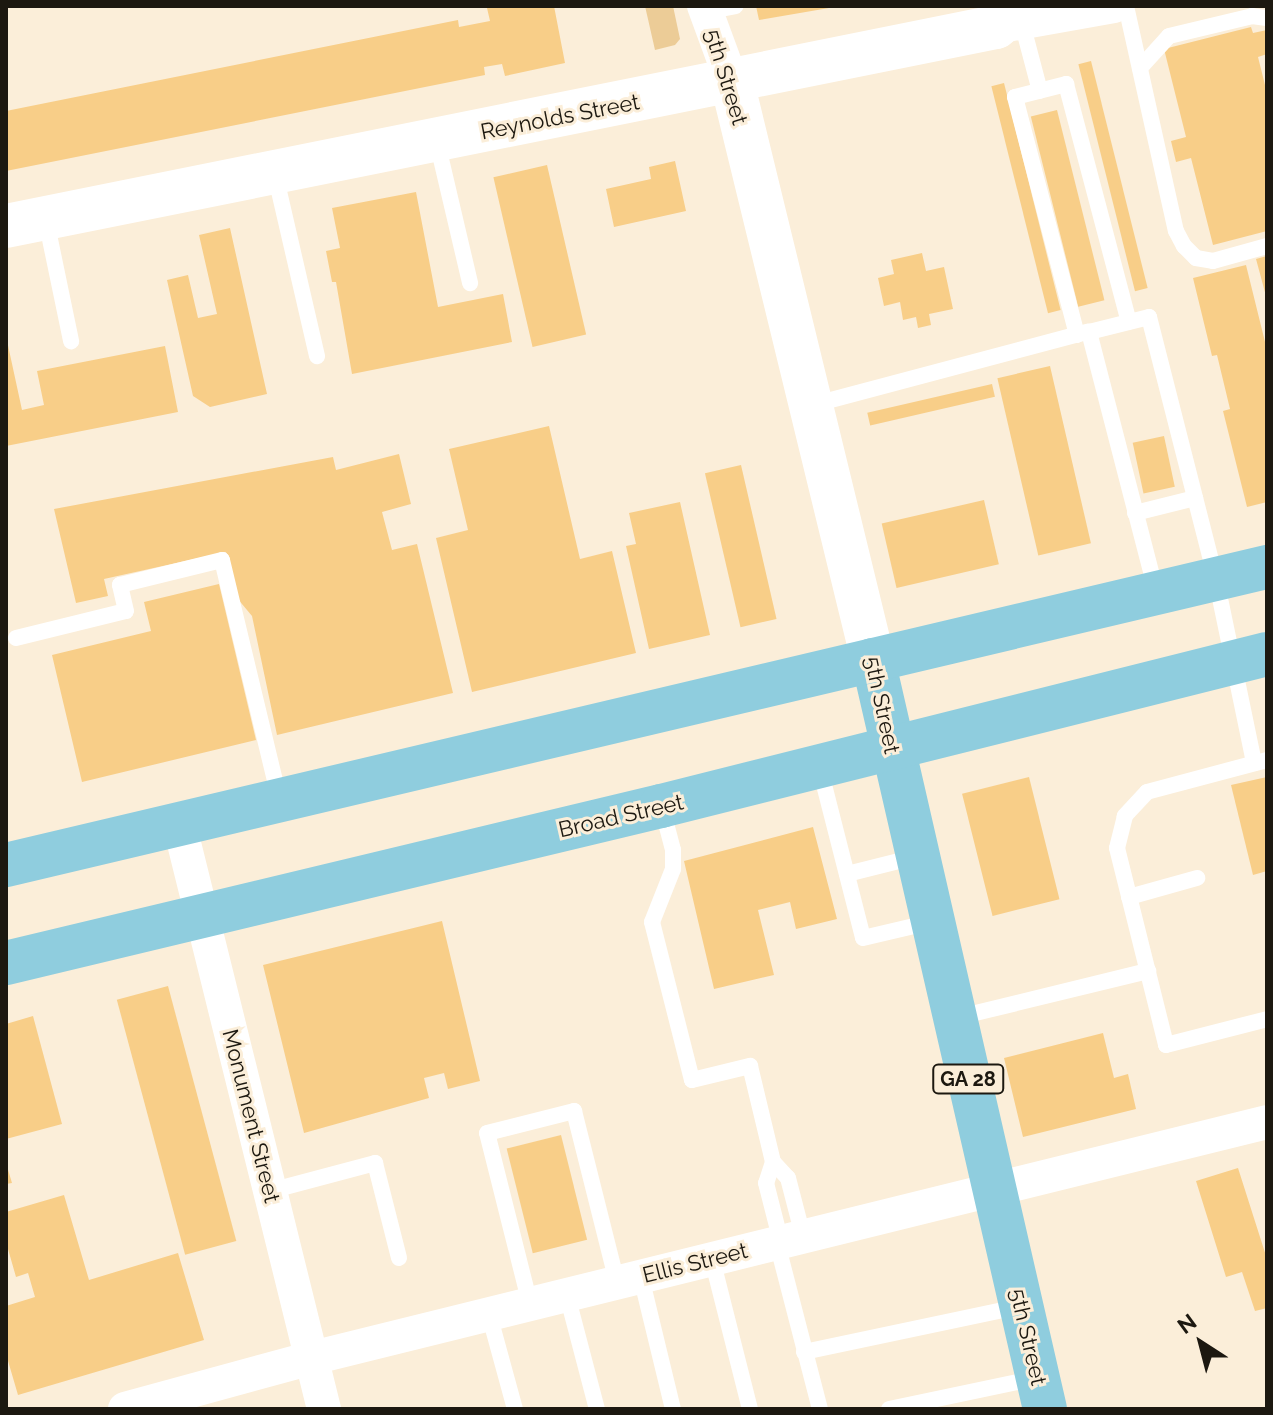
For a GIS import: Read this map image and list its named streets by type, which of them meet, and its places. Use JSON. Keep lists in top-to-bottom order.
{
  "streets": {
    "main road": [
      "5th Street",
      "Reynolds Street",
      "Broad Street",
      "GA 28"
    ],
    "street": ["Monument Street", "Ellis Street"]
  },
  "crossings": [
    ["5th Street", "Reynolds Street"],
    ["5th Street", "Broad Street"],
    ["5th Street", "Ellis Street"],
    ["Broad Street", "Monument Street"],
    ["Monument Street", "Ellis Street"]
  ],
  "north": "top left"
}
